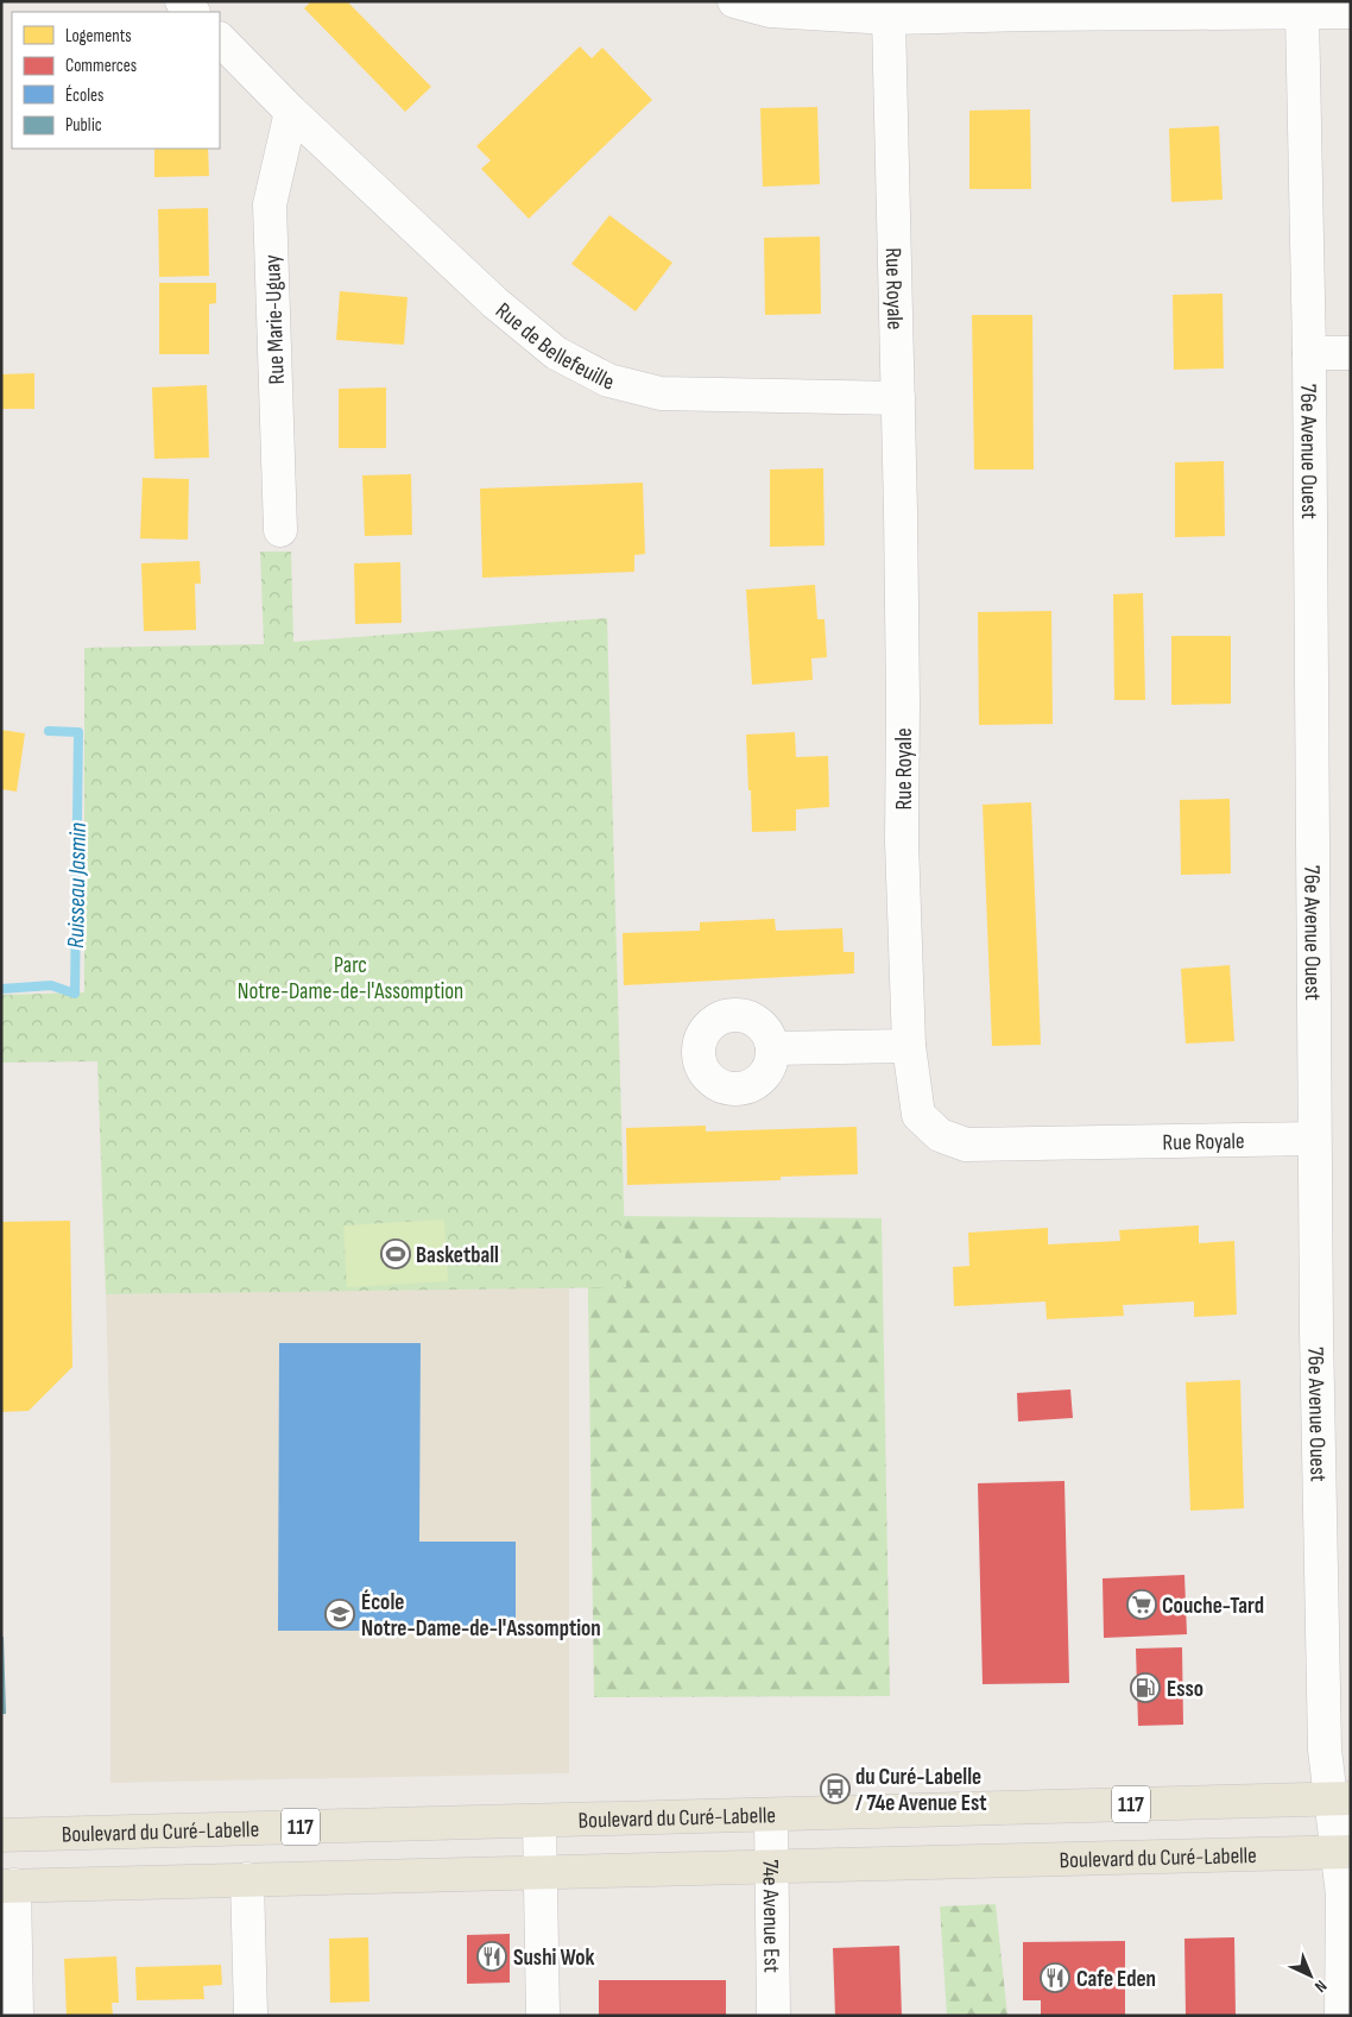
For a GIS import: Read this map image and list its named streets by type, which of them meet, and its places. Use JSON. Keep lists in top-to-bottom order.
{
  "streets": {
    "main road": ["117", "Boulevard du Curé-Labelle"],
    "street": [
      "Rue Royale",
      "Rue Marie-Uguay",
      "Rue de Bellefeuille",
      "76e Avenue Ouest",
      "74e Avenue Est"
    ]
  },
  "crossings": [
    ["Rue Royale", "Rue de Bellefeuille"],
    ["Rue Royale", "76e Avenue Ouest"],
    ["Rue Marie-Uguay", "Rue de Bellefeuille"],
    ["76e Avenue Ouest", "Boulevard du Curé-Labelle"],
    ["Boulevard du Curé-Labelle", "74e Avenue Est"]
  ],
  "water": ["Ruisseau Jasmin"],
  "parks": ["Parc Notre-Dame-de-l'Assomption"],
  "places": {
    "sports": ["Basketball"],
    "supermarket": ["Couche-Tard"],
    "school or university": ["École Notre-Dame-de-l'Assomption"],
    "fuel station": ["Esso"],
    "bus stop": ["du Curé-Labelle / 74e Avenue Est"],
    "restaurant": ["Sushi Wok", "Cafe Eden"]
  },
  "legend": [
    "Logements",
    "Commerces",
    "Écoles",
    "Public"
  ],
  "north": "bottom right"
}
